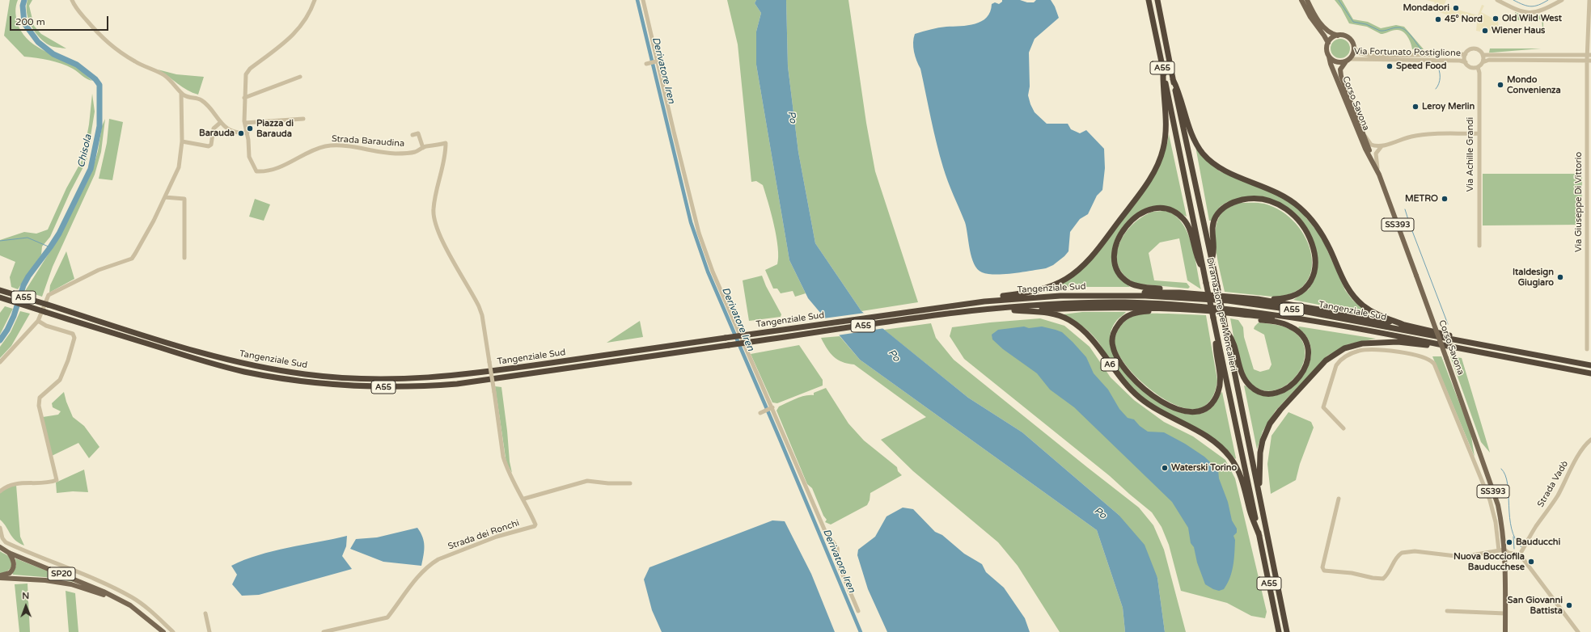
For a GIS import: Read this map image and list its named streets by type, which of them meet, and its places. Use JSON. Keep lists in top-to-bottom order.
{
  "streets": {
    "highway": [
      "A55",
      "Tangenziale Sud",
      "Diramazione per Moncalieri",
      "A6"
    ],
    "main road": ["Corso Savona", "SS393", "SP20"],
    "street": [
      "Via Fortunato Postiglione",
      "Strada Baraudina",
      "Via Achille Grandi",
      "Via Giuseppe Di Vittorio",
      "Strada Vadò",
      "Strada dei Ronchi"
    ]
  },
  "crossings": [
    ["Via Fortunato Postiglione", "Corso Savona"],
    ["Via Fortunato Postiglione", "Via Achille Grandi"],
    ["A55", "Tangenziale Sud"],
    ["Strada Baraudina", "Strada dei Ronchi"],
    ["Tangenziale Sud", "A6"],
    ["Diramazione per Moncalieri", "A6"]
  ],
  "water": ["Derivatore Iren", "Po", "Chisola"],
  "places": [
    "Mondadori",
    "Old Wild West",
    "45° Nord",
    "Wiener Haus",
    "Speed Food",
    "Mondo Convenienza",
    "Leroy Merlin",
    "Piazza di Barauda",
    "Barauda",
    "METRO",
    "Italdesign Giugiaro",
    "Waterski Torino",
    "Bauducchi",
    "Nuova Bocciofila Bauducchese",
    "San Giovanni Battista"
  ],
  "scale_bar": "200 m",
  "north": "top"
}
